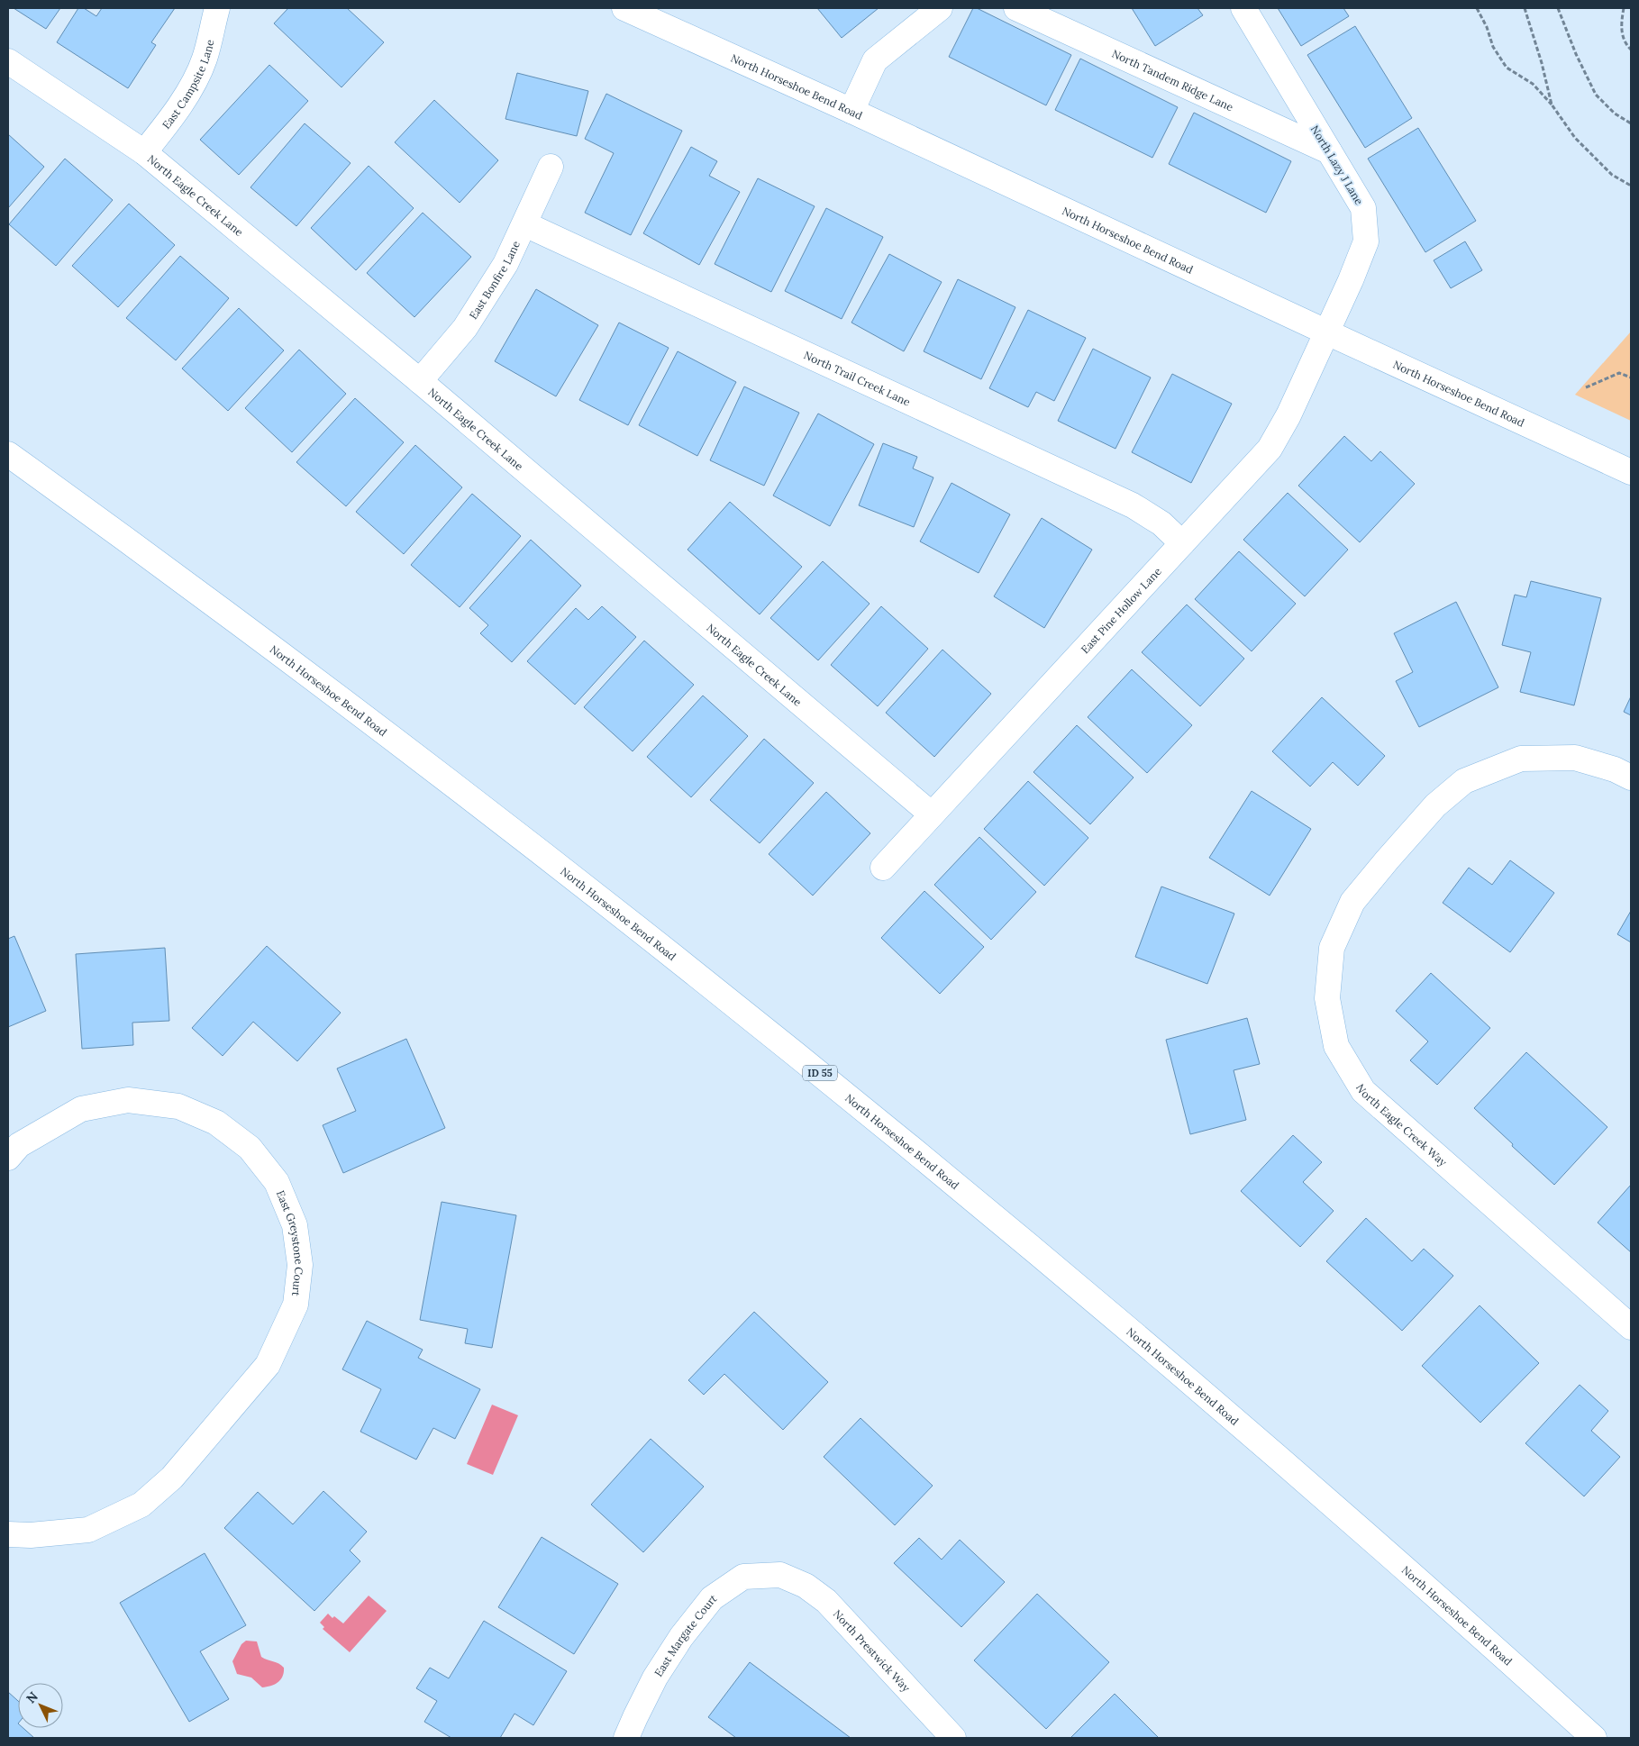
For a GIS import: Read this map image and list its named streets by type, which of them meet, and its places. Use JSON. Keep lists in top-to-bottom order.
{
  "streets": {
    "main road": [
      "North Tandem Ridge Lane",
      "East Campsite Lane",
      "North Horseshoe Bend Road",
      "North Lazy J Lane",
      "North Eagle Creek Lane",
      "East Bonfire Lane",
      "North Trail Creek Lane",
      "East Pine Hollow Lane",
      "ID 55",
      "North Eagle Creek Way",
      "East Greystone Court",
      "East Margate Court",
      "North Prestwick Way"
    ]
  },
  "crossings": [
    ["North Tandem Ridge Lane", "North Lazy J Lane"],
    ["East Campsite Lane", "North Eagle Creek Lane"],
    ["North Horseshoe Bend Road", "North Lazy J Lane"],
    ["North Horseshoe Bend Road", "East Pine Hollow Lane"],
    ["North Lazy J Lane", "East Pine Hollow Lane"],
    ["North Eagle Creek Lane", "East Bonfire Lane"],
    ["North Eagle Creek Lane", "East Pine Hollow Lane"],
    ["East Bonfire Lane", "North Trail Creek Lane"],
    ["North Trail Creek Lane", "East Pine Hollow Lane"],
    ["East Margate Court", "North Prestwick Way"]
  ],
  "north": "top left"
}
